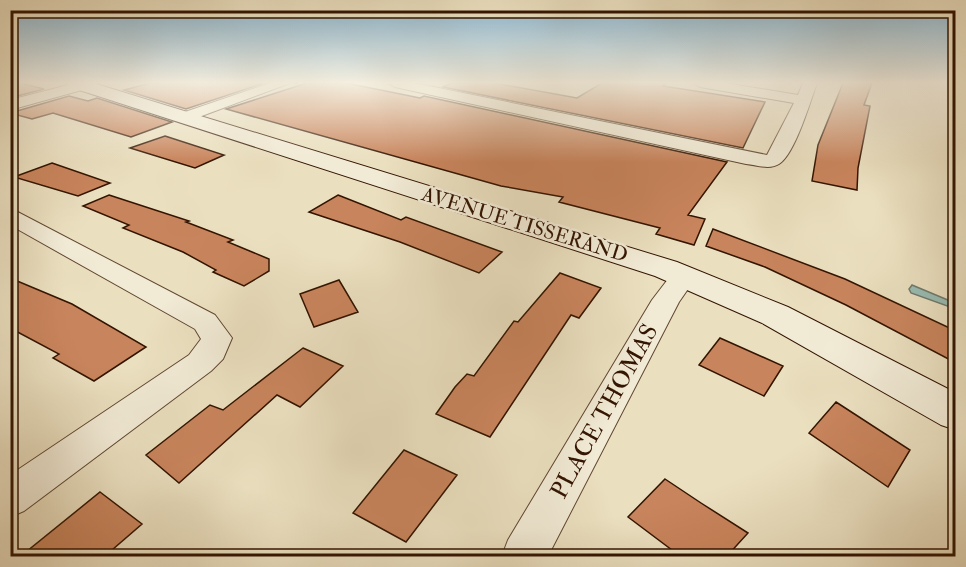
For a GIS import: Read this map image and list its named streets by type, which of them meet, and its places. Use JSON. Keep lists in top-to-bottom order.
{
  "streets": {
    "street": ["AVENUE TISSERAND", "PLACE THOMAS"]
  },
  "crossings": [
    ["AVENUE TISSERAND", "PLACE THOMAS"]
  ]
}
